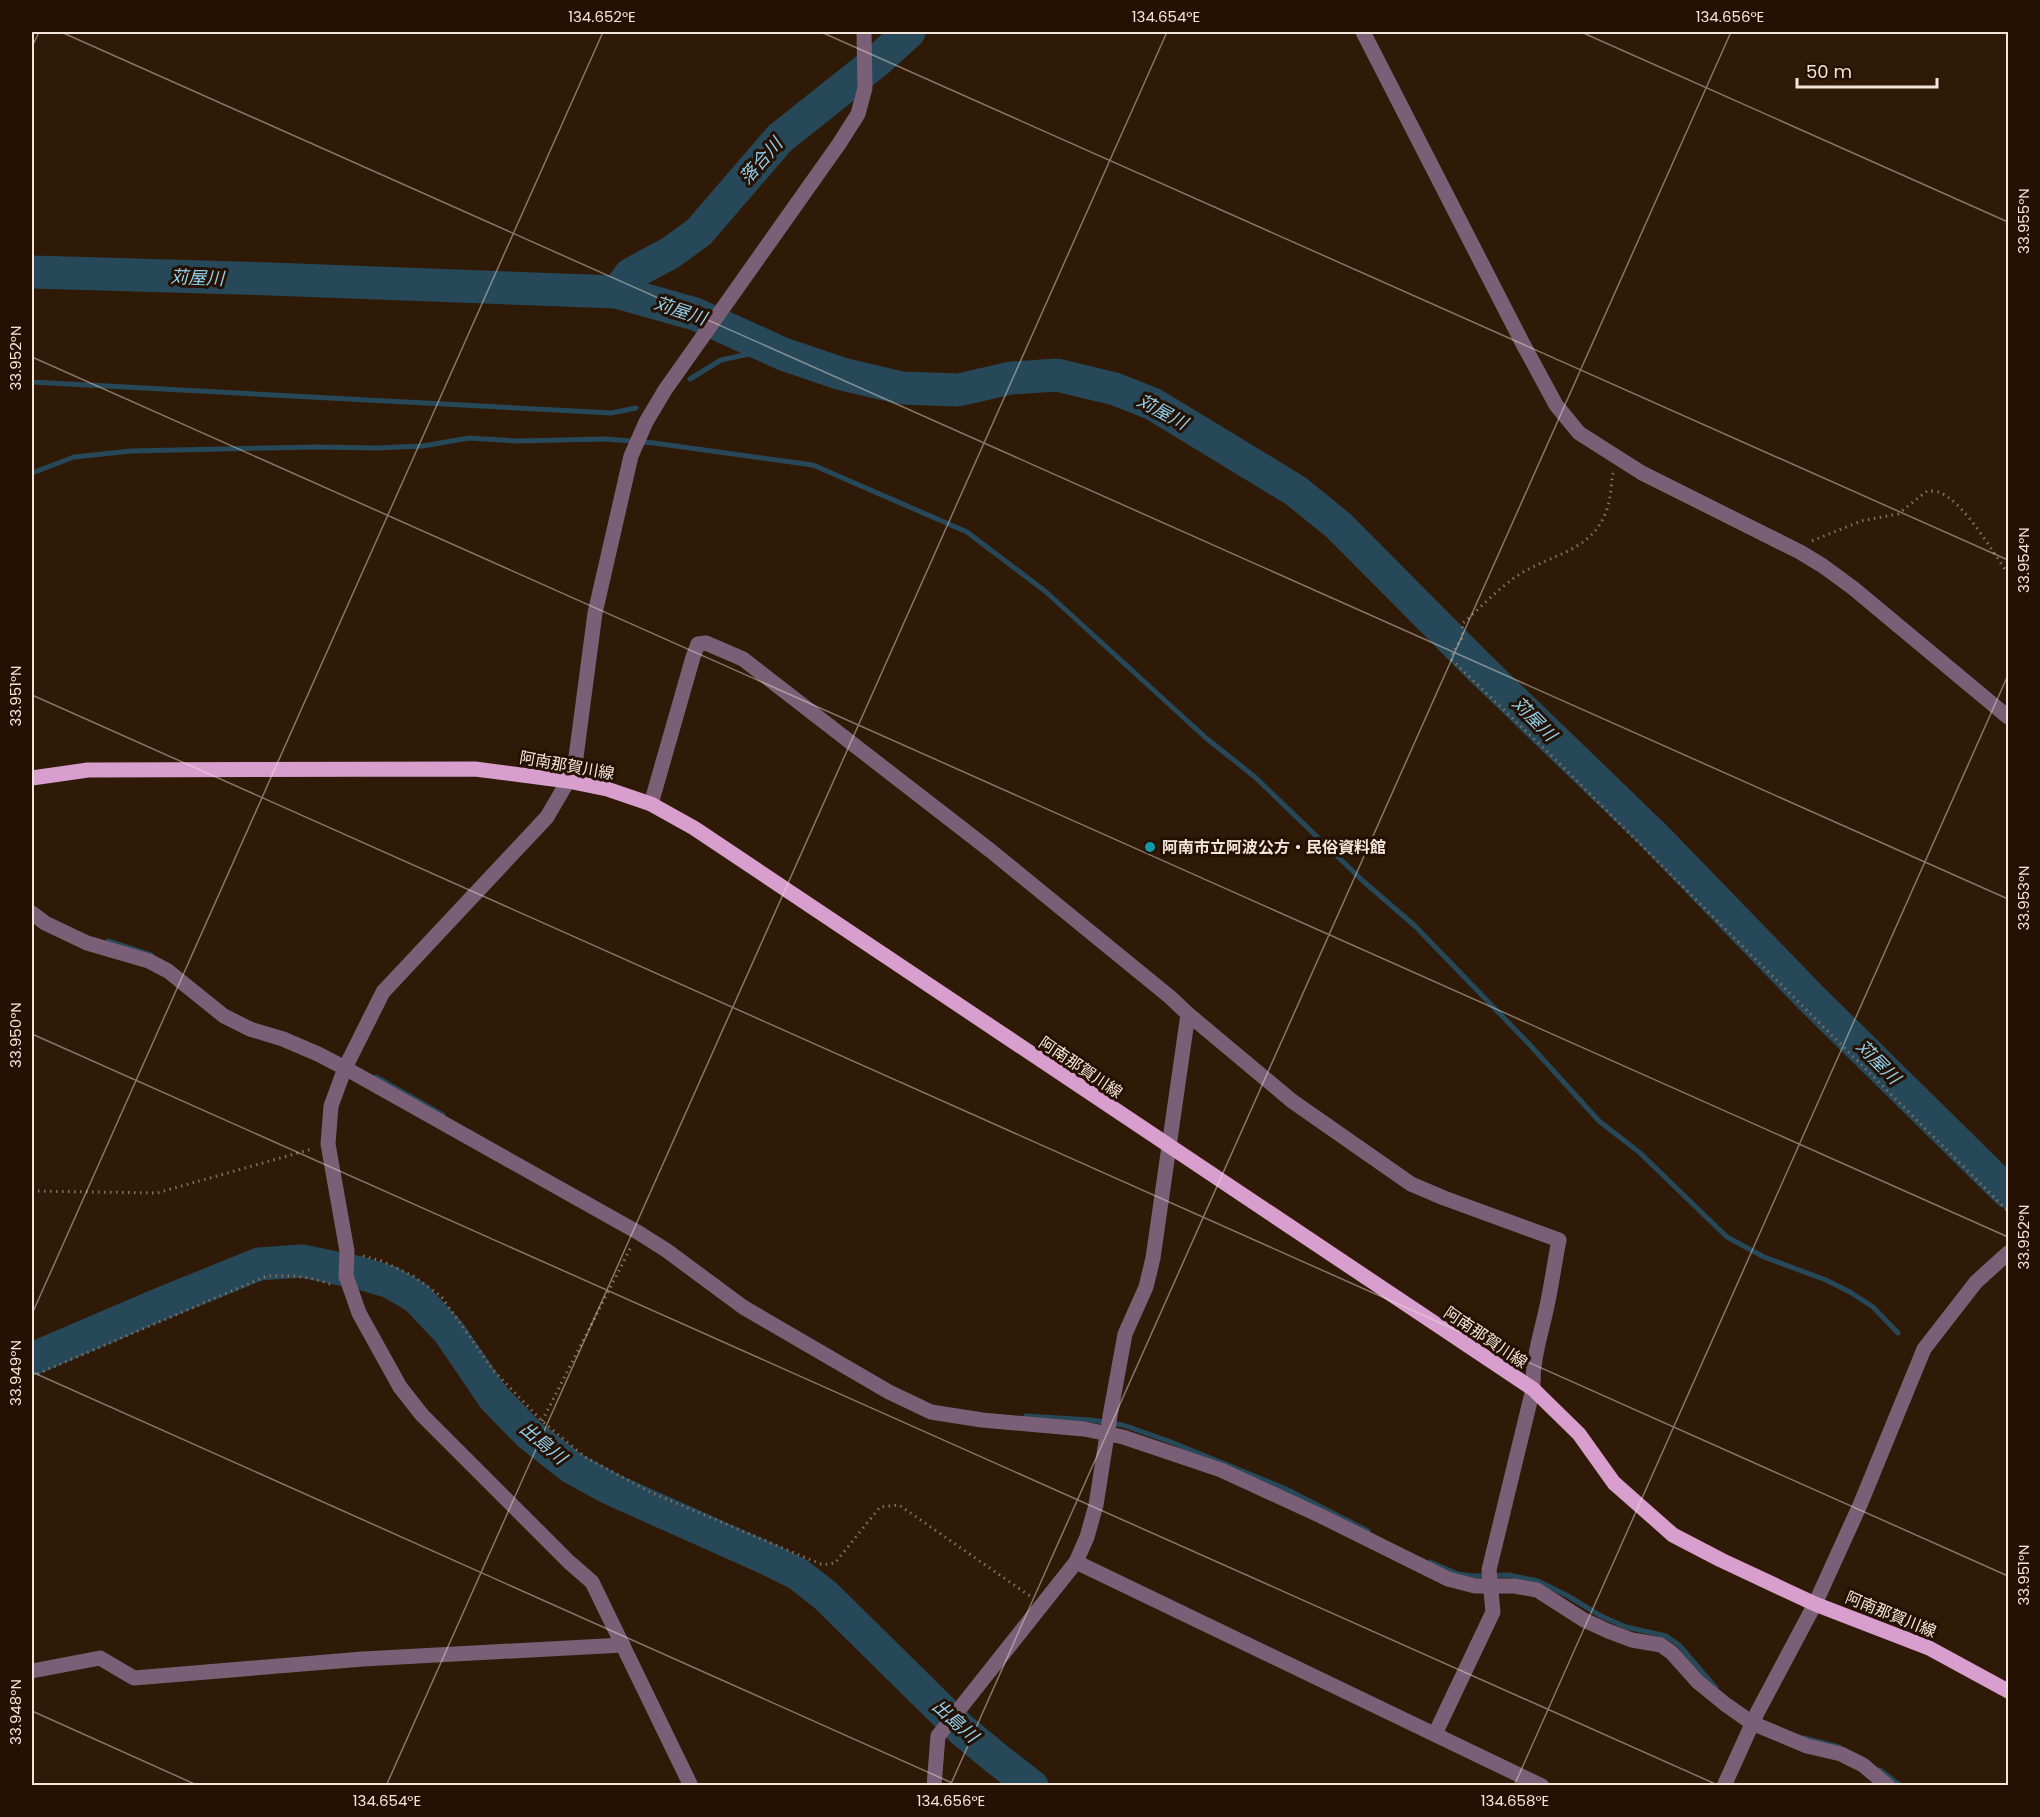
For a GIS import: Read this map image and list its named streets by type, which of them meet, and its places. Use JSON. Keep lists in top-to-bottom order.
{
  "streets": {
    "main road": ["阿南那賀川線"]
  },
  "water": ["落合川", "苅屋川", "出島川"],
  "places": ["阿南市立阿波公方・民俗資料館"],
  "scale_bar": "50 m",
  "coordinates": [
    "134.652°E",
    "134.654°E",
    "134.656°E",
    "33.955°N",
    "33.952°N",
    "33.954°N",
    "33.951°N",
    "33.953°N",
    "33.950°N",
    "33.949°N",
    "33.948°N",
    "134.658°E"
  ]
}
